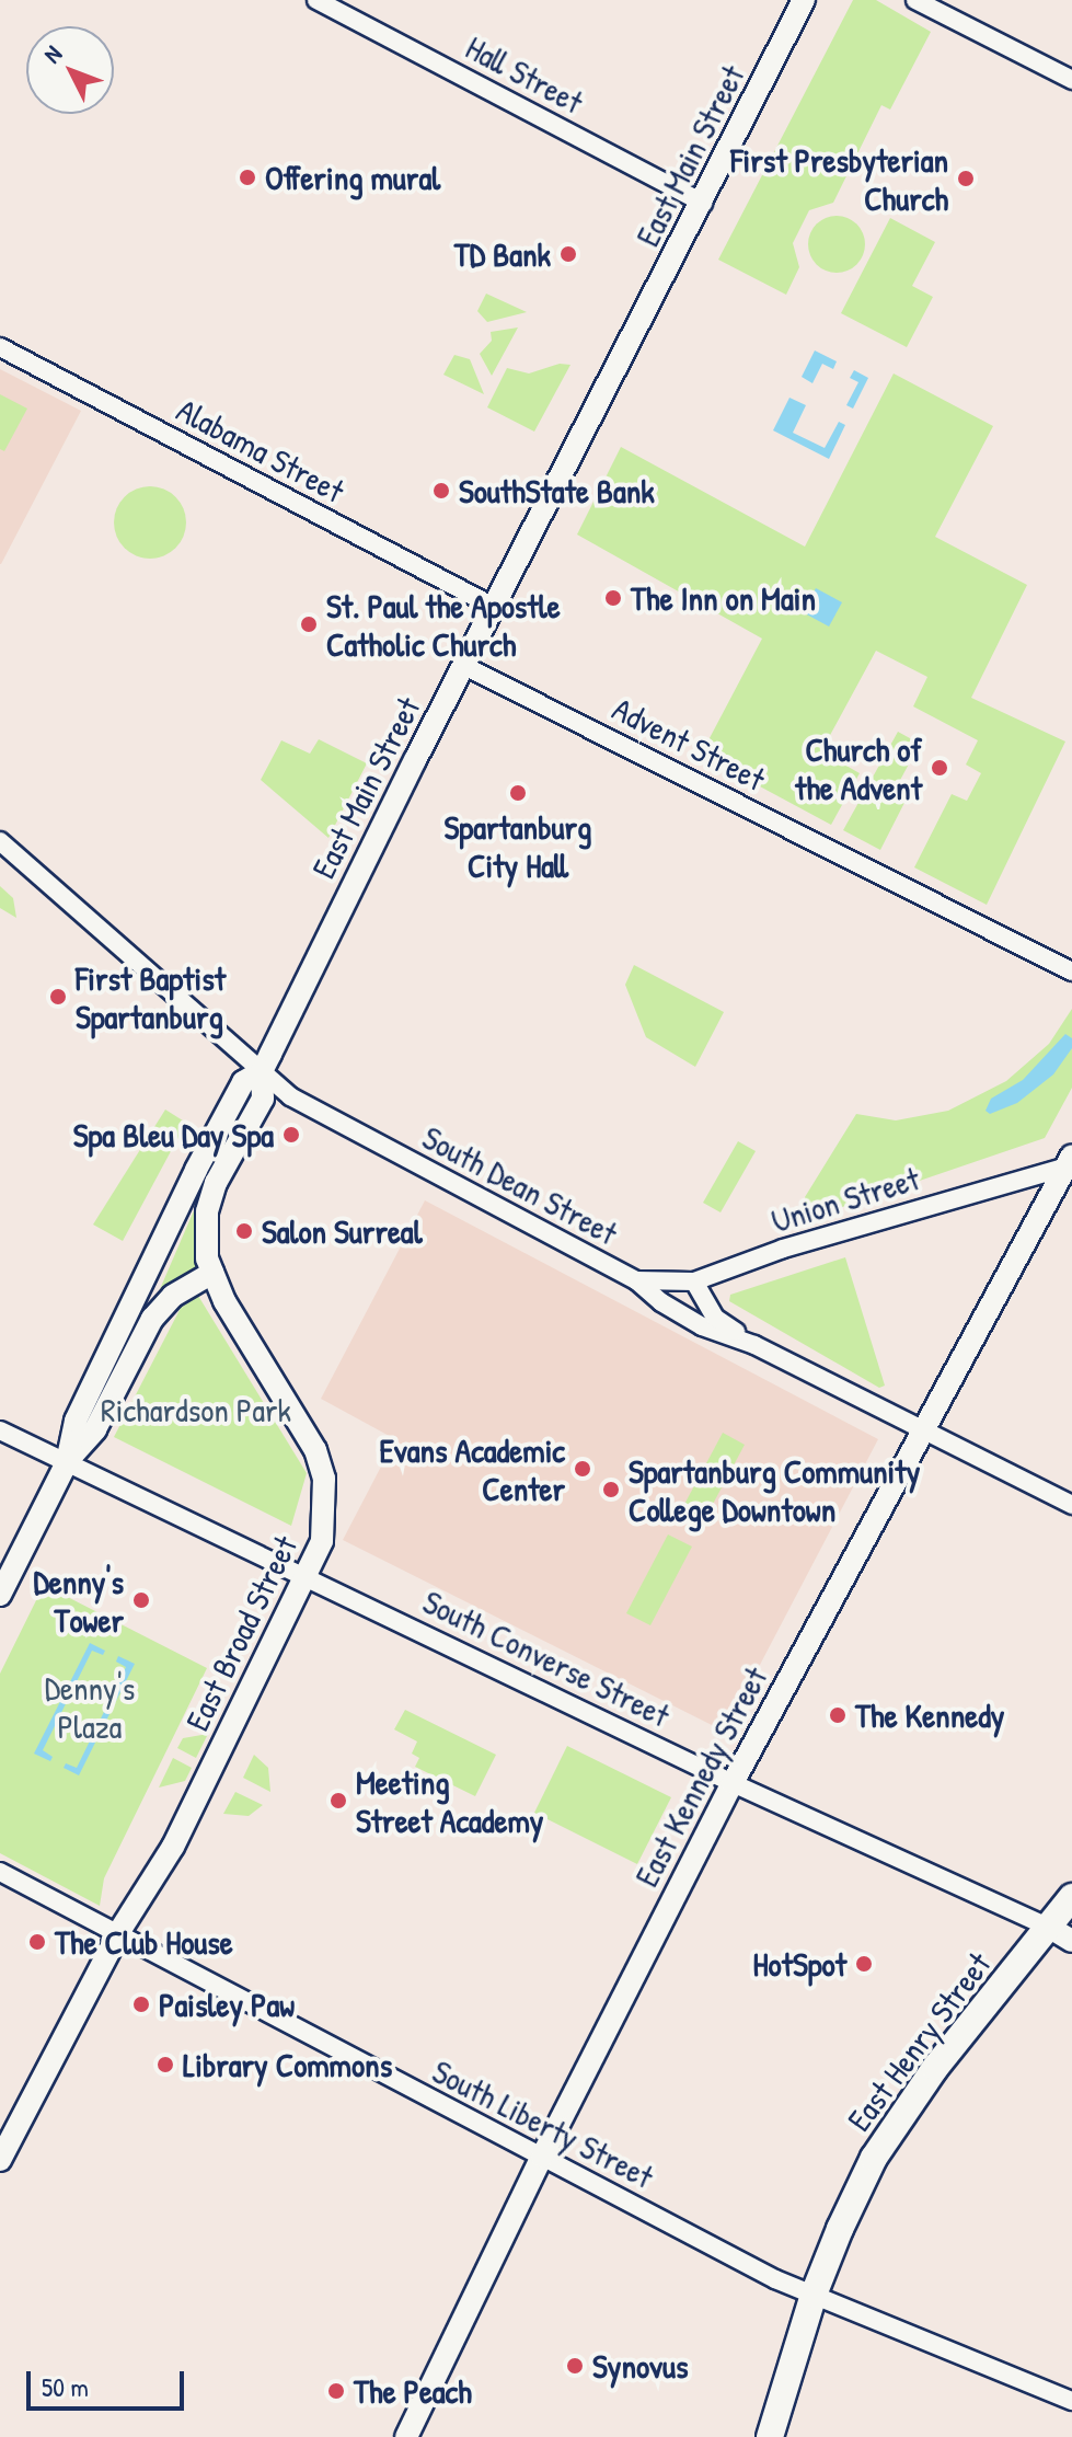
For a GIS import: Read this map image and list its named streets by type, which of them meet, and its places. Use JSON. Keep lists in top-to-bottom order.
{
  "streets": {
    "main road": ["East Henry Street"],
    "street": [
      "Hall Street",
      "East Main Street",
      "Alabama Street",
      "Advent Street",
      "South Dean Street",
      "Union Street",
      "East Broad Street",
      "South Converse Street",
      "East Kennedy Street",
      "South Liberty Street"
    ]
  },
  "crossings": [
    ["Hall Street", "East Main Street"],
    ["East Main Street", "Alabama Street"],
    ["East Main Street", "Advent Street"],
    ["East Main Street", "South Dean Street"],
    ["East Main Street", "East Broad Street"],
    ["East Main Street", "South Converse Street"],
    ["South Dean Street", "Union Street"],
    ["South Dean Street", "East Broad Street"],
    ["South Dean Street", "East Kennedy Street"],
    ["Union Street", "East Kennedy Street"],
    ["East Broad Street", "South Converse Street"],
    ["East Broad Street", "South Liberty Street"],
    ["South Converse Street", "East Kennedy Street"],
    ["South Converse Street", "East Henry Street"],
    ["East Kennedy Street", "South Liberty Street"],
    ["East Henry Street", "South Liberty Street"]
  ],
  "parks": ["Richardson Park", "Denny's Plaza"],
  "places": [
    "Offering mural",
    "First Presbyterian Church",
    "TD Bank",
    "SouthState Bank",
    "The Inn on Main",
    "St. Paul the Apostle Catholic Church",
    "Church of the Advent",
    "Spartanburg City Hall",
    "First Baptist Spartanburg",
    "Spa Bleu Day Spa",
    "Salon Surreal",
    "Evans Academic Center",
    "Spartanburg Community College Downtown",
    "Denny's Tower",
    "The Kennedy",
    "Meeting Street Academy",
    "The Club House",
    "HotSpot",
    "Paisley Paw",
    "Library Commons",
    "Synovus",
    "The Peach"
  ],
  "scale_bar": "50 m",
  "north": "top left"
}
